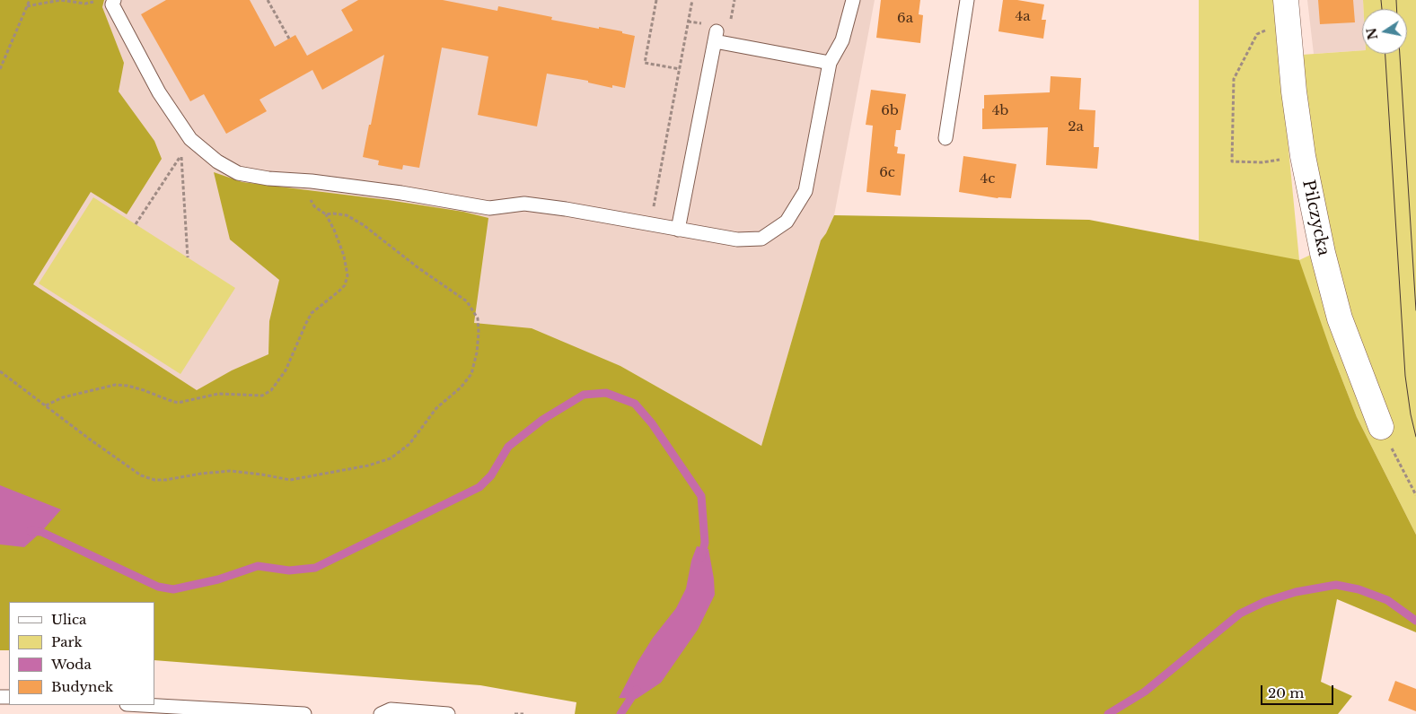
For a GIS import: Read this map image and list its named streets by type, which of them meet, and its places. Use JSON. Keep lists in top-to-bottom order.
{
  "streets": {
    "street": ["Pilczycka"]
  },
  "house_numbers": [
    "4a",
    "6a",
    "6b",
    "4b",
    "2a",
    "6c",
    "4c"
  ],
  "legend": [
    "Ulica",
    "Park",
    "Woda",
    "Budynek"
  ],
  "scale_bar": "20 m",
  "north": "left"
}
